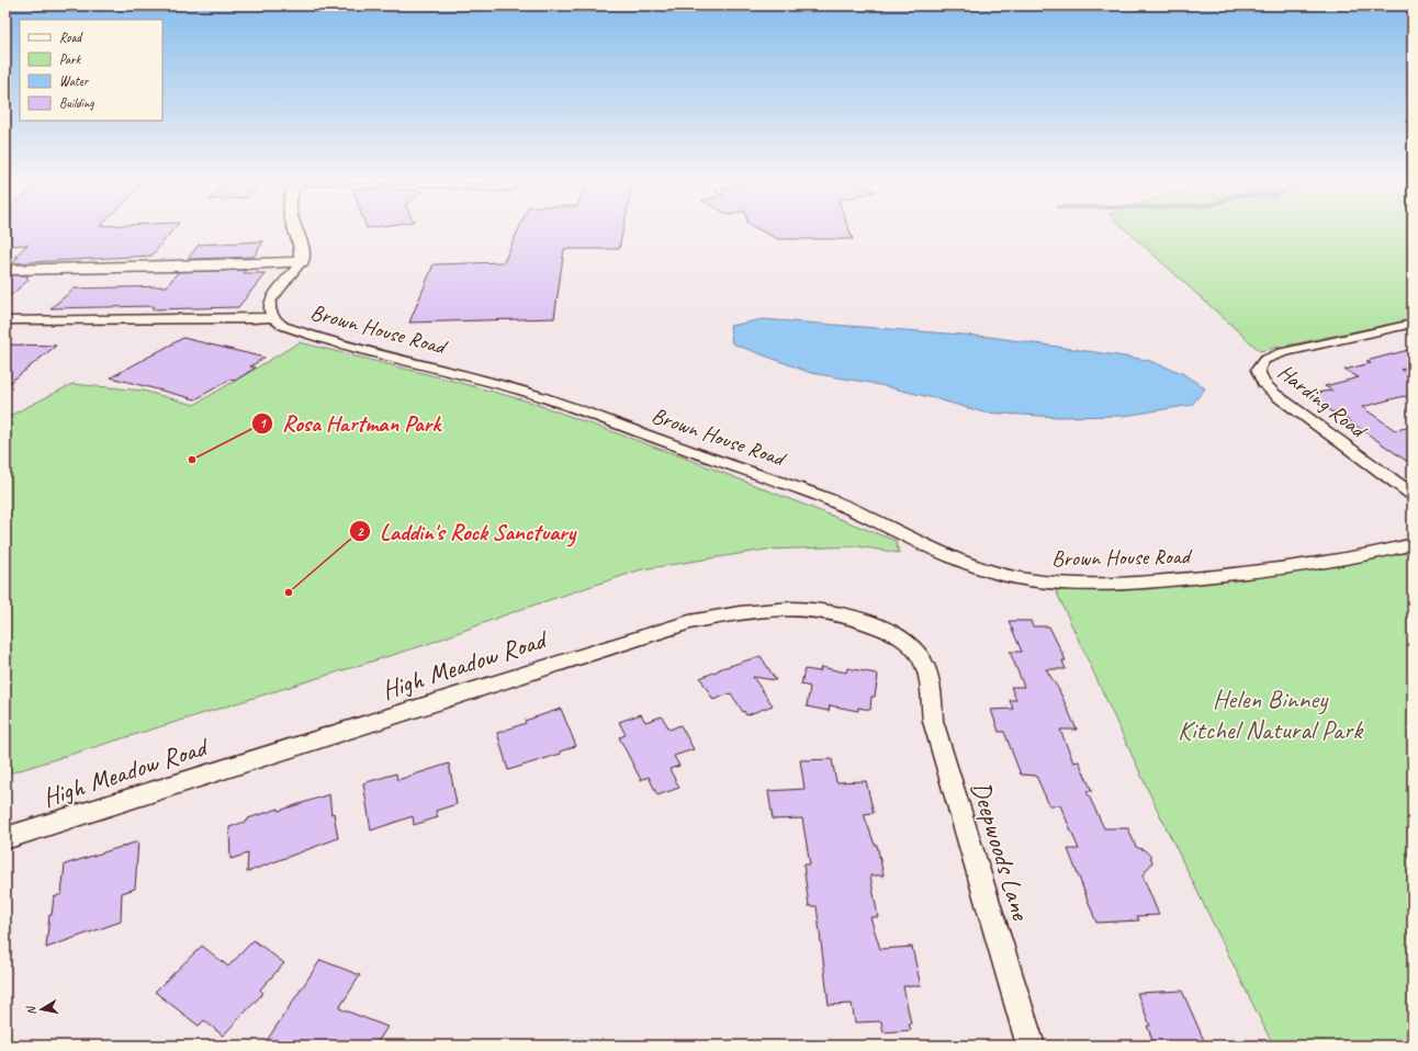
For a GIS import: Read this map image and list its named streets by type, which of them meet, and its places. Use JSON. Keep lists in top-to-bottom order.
{
  "streets": {
    "street": [
      "Brown House Road",
      "Harding Road",
      "High Meadow Road",
      "Deepwoods Lane"
    ]
  },
  "crossings": [
    ["High Meadow Road", "Deepwoods Lane"]
  ],
  "parks": ["Helen Binney Kitchel Natural Park"],
  "places": ["Rosa Hartman Park", "Laddin's Rock Sanctuary"],
  "legend": [
    "Road",
    "Park",
    "Water",
    "Building"
  ],
  "north": "left"
}
